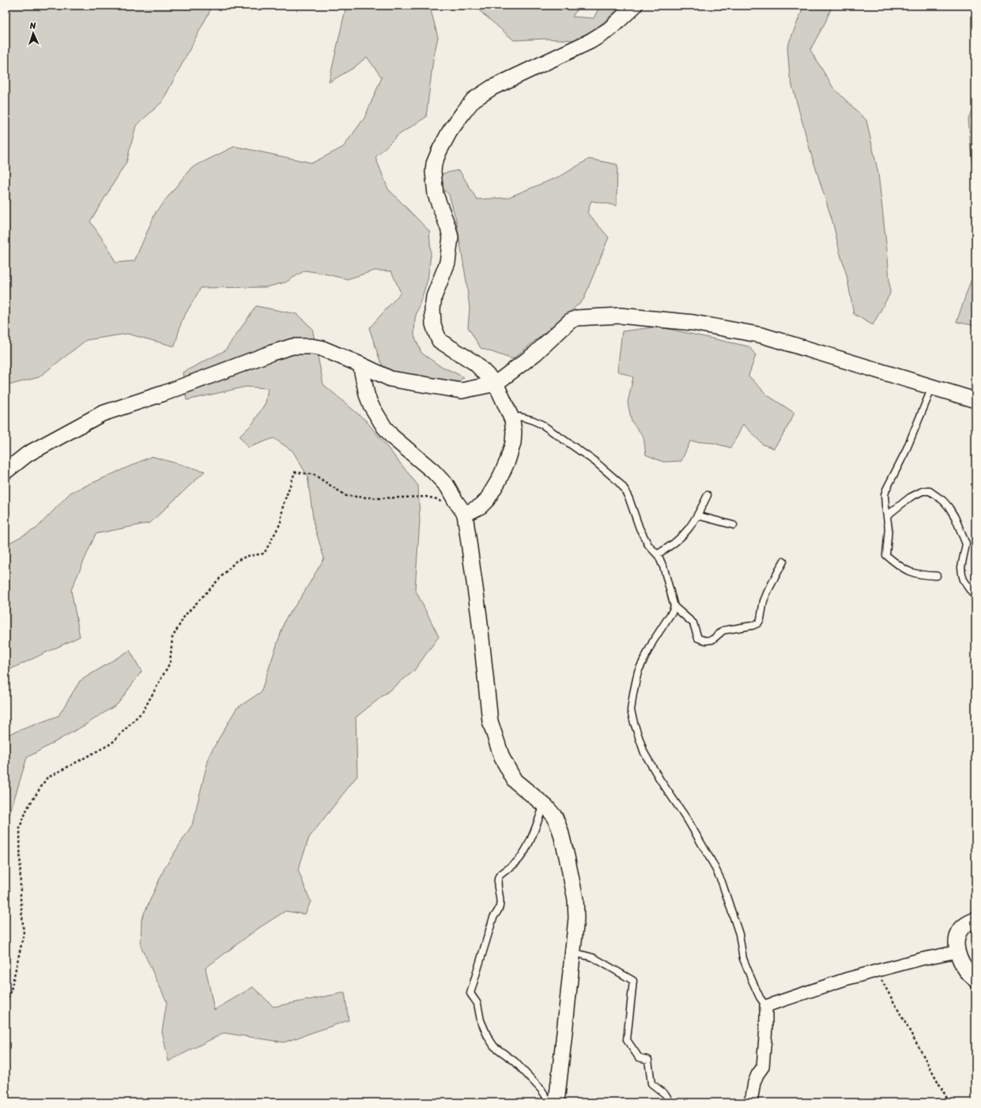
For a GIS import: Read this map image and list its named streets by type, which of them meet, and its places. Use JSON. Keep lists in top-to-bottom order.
{
  "north": "top"
}
